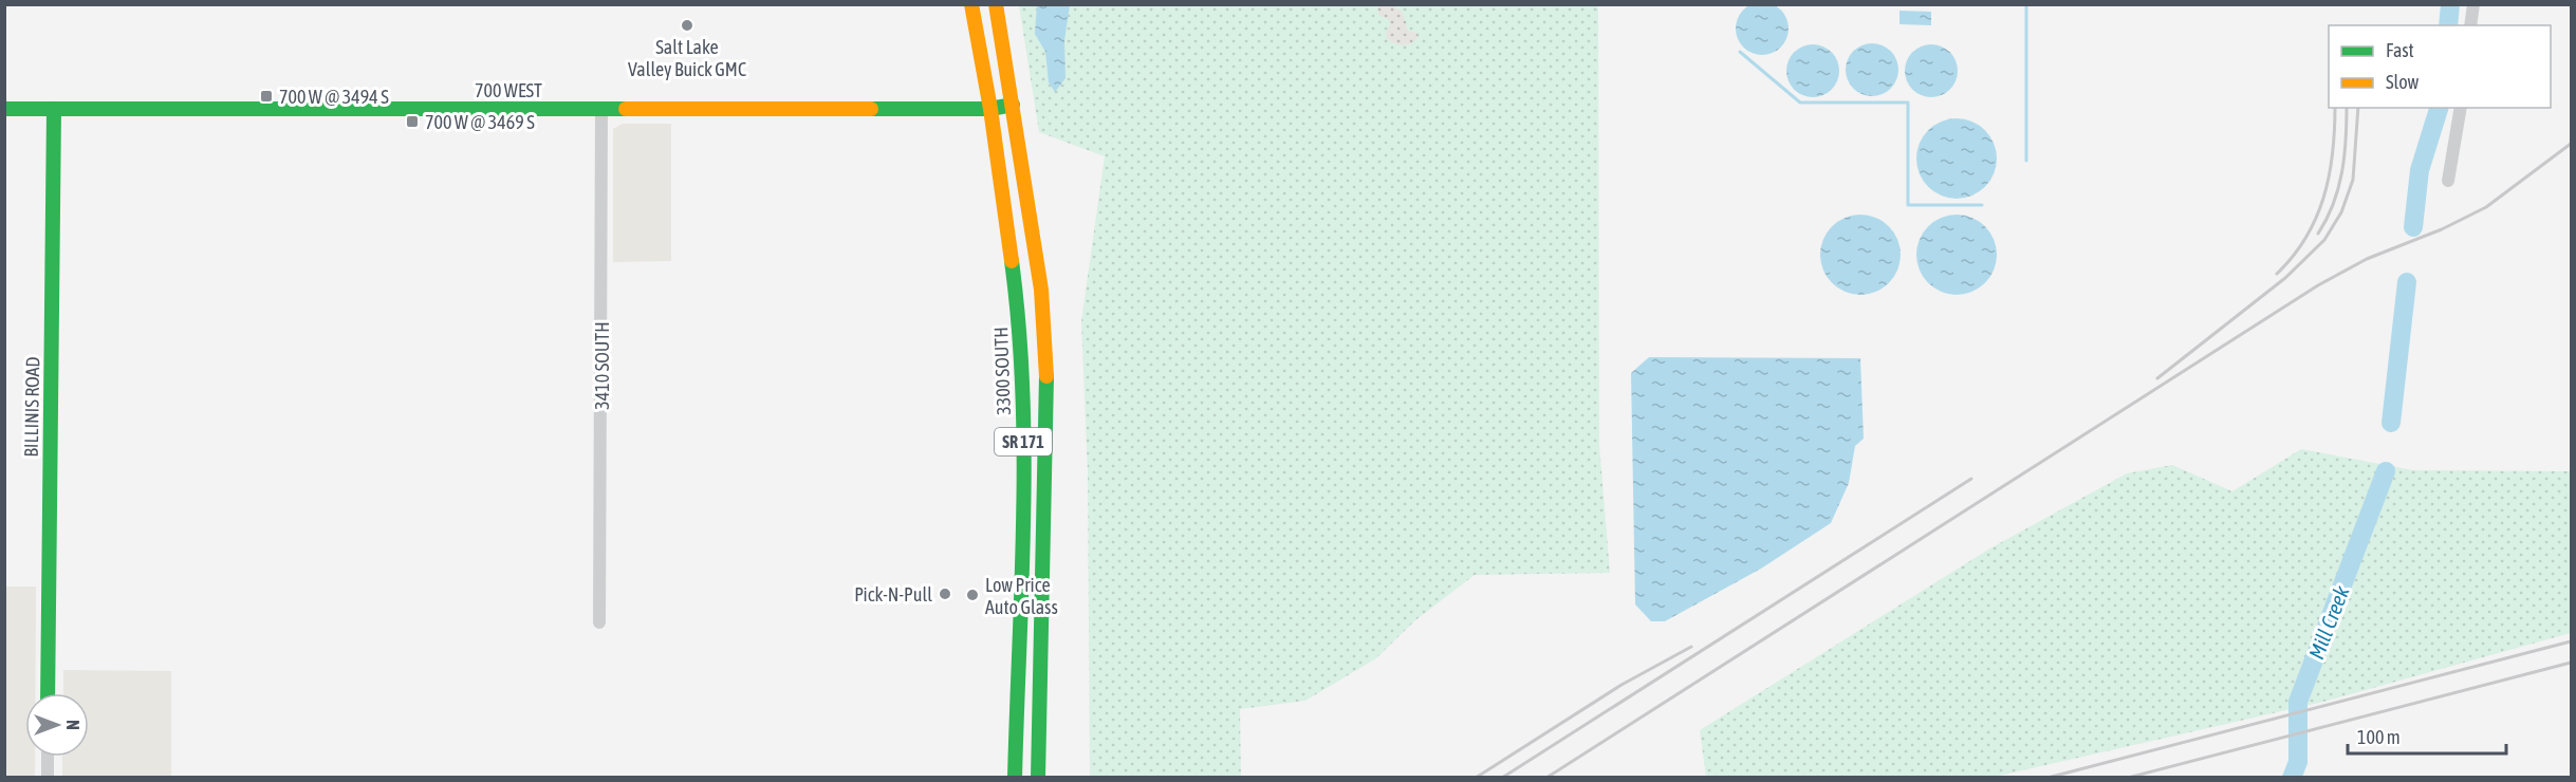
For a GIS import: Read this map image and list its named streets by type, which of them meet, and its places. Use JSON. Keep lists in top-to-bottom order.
{
  "streets": {
    "street": [
      "700 WEST",
      "3410 SOUTH",
      "3300 SOUTH",
      "BILLINIS ROAD",
      "SR 171"
    ]
  },
  "crossings": [
    ["700 WEST", "3410 SOUTH"],
    ["700 WEST", "3300 SOUTH"],
    ["700 WEST", "BILLINIS ROAD"],
    ["700 WEST", "SR 171"]
  ],
  "water": ["Mill Creek"],
  "places": {
    "other": ["Salt Lake Valley Buick GMC", "Pick-N-Pull", "Low Price Auto Glass"],
    "transit": ["700 W @ 3494 S", "700 W @ 3469 S"]
  },
  "legend": ["Fast", "Slow"],
  "scale_bar": "100 m",
  "north": "right"
}
